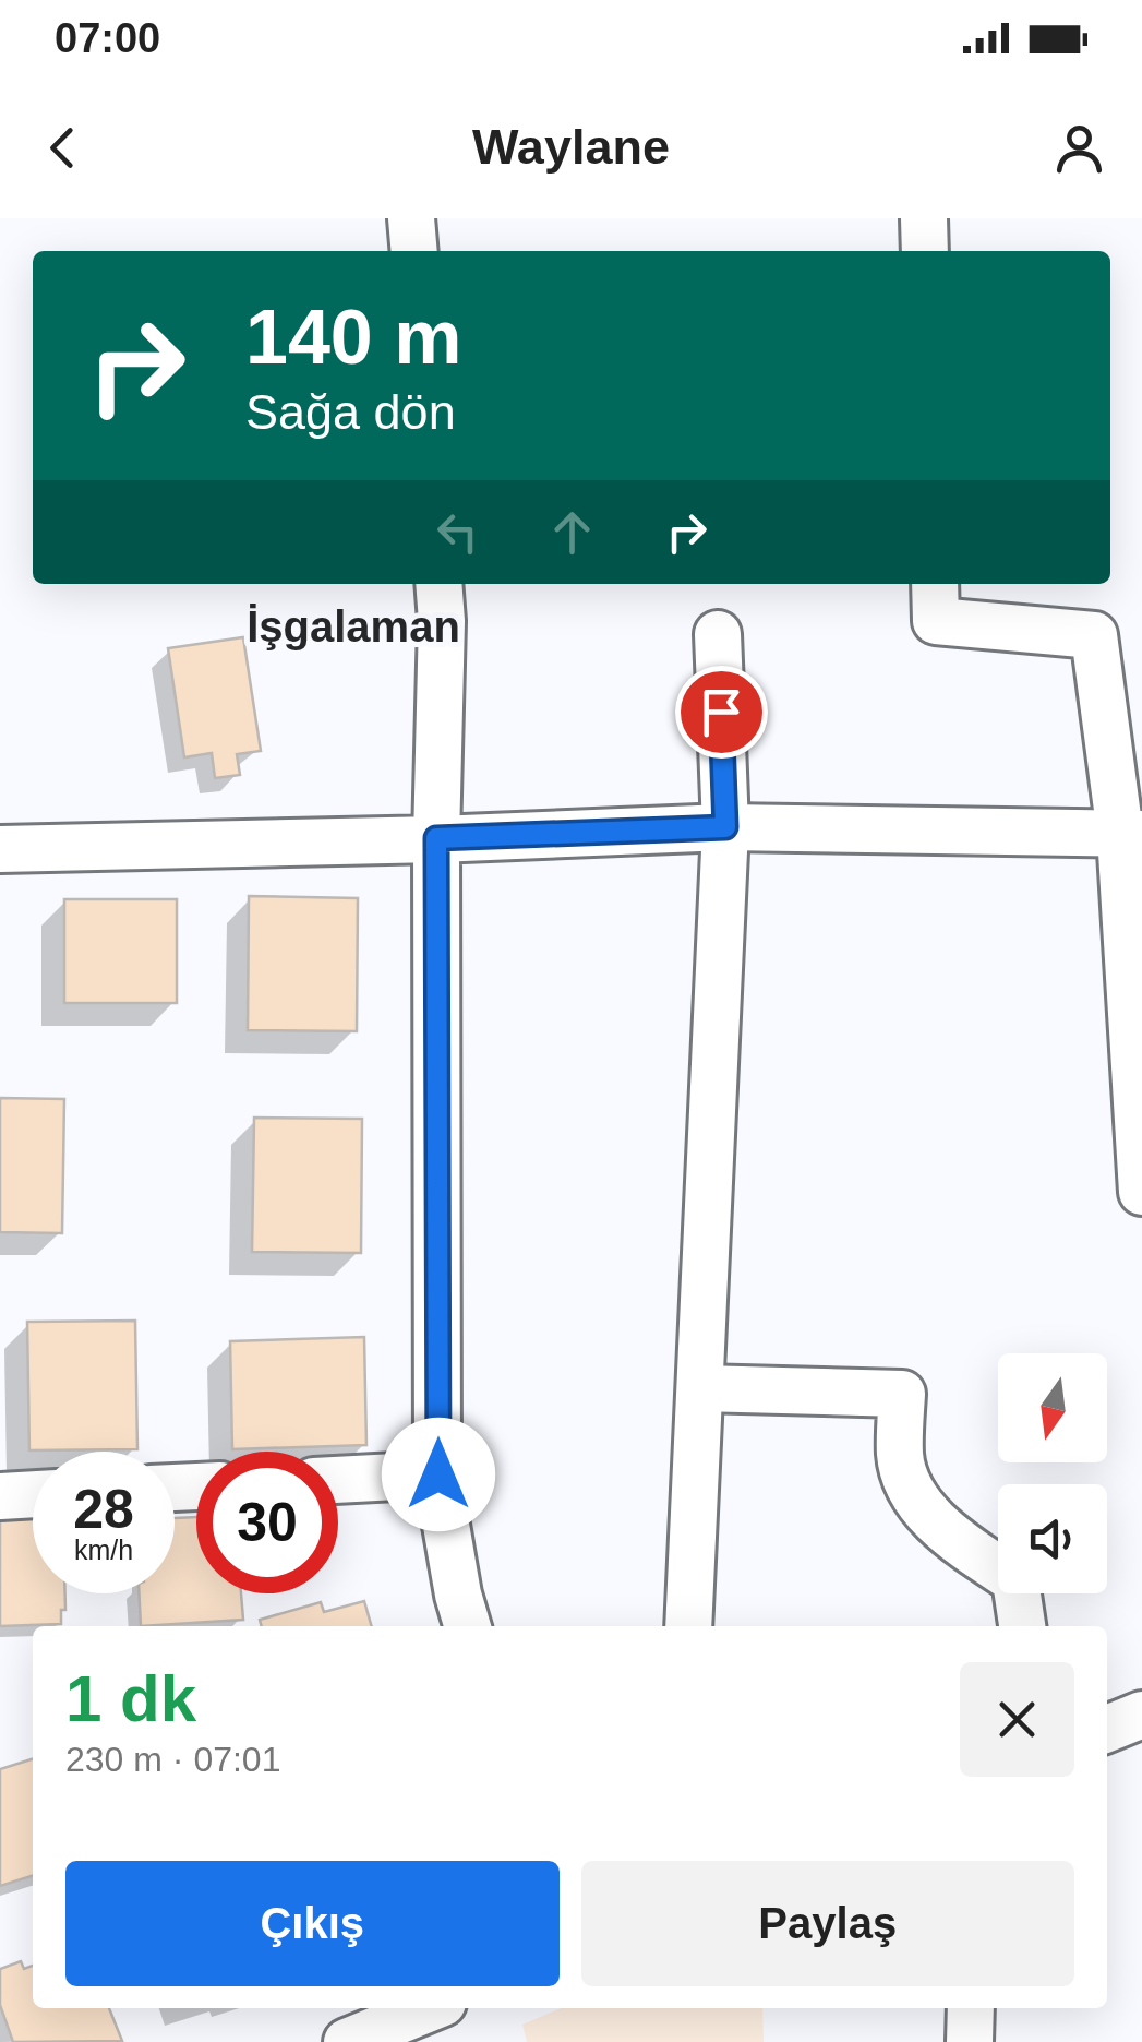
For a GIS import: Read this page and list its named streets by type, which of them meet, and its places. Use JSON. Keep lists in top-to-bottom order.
{
  "districts": ["İşgalaman"],
  "north": "bottom",
  "page": {
    "status": "07:00",
    "header": "Waylane",
    "turn": ["140 m", "Sağa dön"],
    "speed": "28 km/h",
    "limit": "30",
    "heading": ["1 dk", "230 m · 07:01"],
    "buttons": ["Çıkış", "Paylaş"]
  }
}
